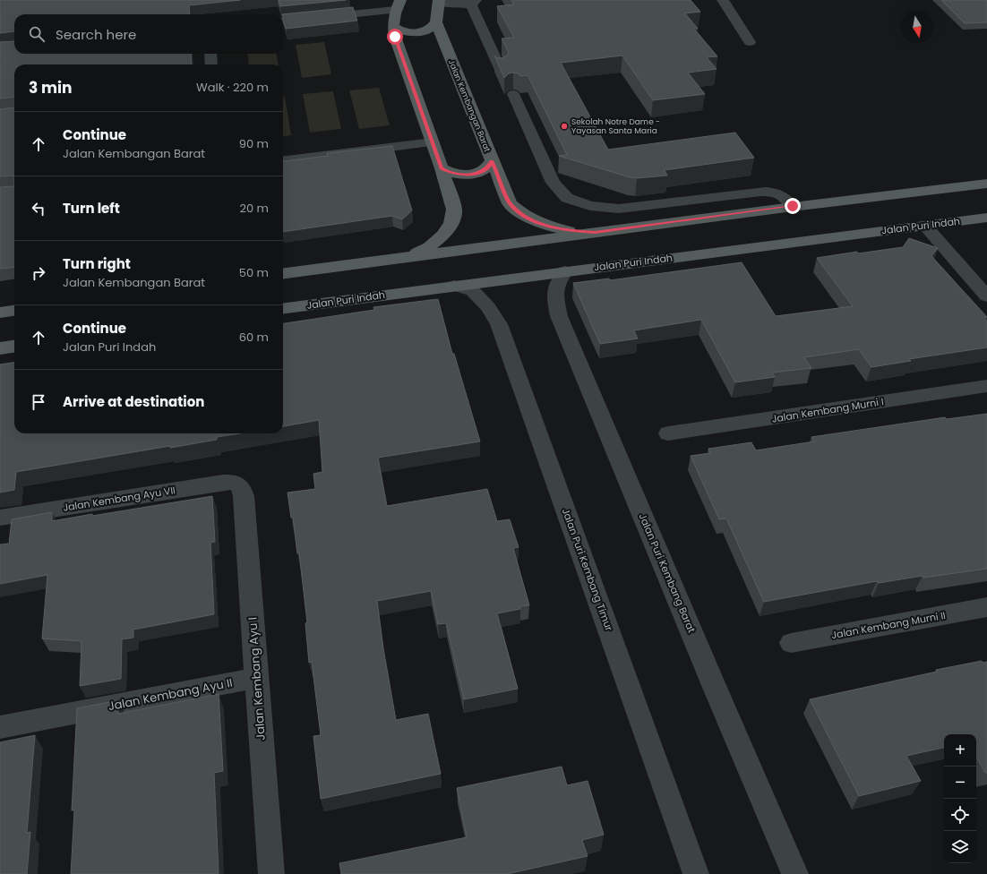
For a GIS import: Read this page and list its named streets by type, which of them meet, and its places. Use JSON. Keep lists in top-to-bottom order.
{
  "streets": {
    "main road": ["Jalan Kembangan Barat", "Jalan Puri Indah"],
    "street": [
      "Jalan Kembang Murni I",
      "Jalan Kembang Ayu VII",
      "Jalan Puri Kembang Timur",
      "Jalan Puri Kembang Barat",
      "Jalan Kembang Murni II",
      "Jalan Kembang Ayu I",
      "Jalan Kembang Ayu II"
    ]
  },
  "crossings": [
    ["Jalan Puri Indah", "Jalan Puri Kembang Timur"],
    ["Jalan Puri Indah", "Jalan Puri Kembang Barat"],
    ["Jalan Kembang Ayu VII", "Jalan Kembang Ayu I"],
    ["Jalan Kembang Ayu I", "Jalan Kembang Ayu II"]
  ],
  "places": ["Sekolah Notre Dame - Yayasan Santa Maria"],
  "north": "bottom",
  "page": {
    "search": "Search here",
    "heading": ["3 min", "Walk · 220 m"],
    "list": [
      ["Continue", "Jalan Kembangan Barat", "90 m"],
      ["Turn left", "20 m"],
      ["Turn right", "Jalan Kembangan Barat", "50 m"],
      ["Continue", "Jalan Puri Indah", "60 m"],
      "Arrive at destination"
    ],
    "map_buttons": ["+", "−"]
  }
}
